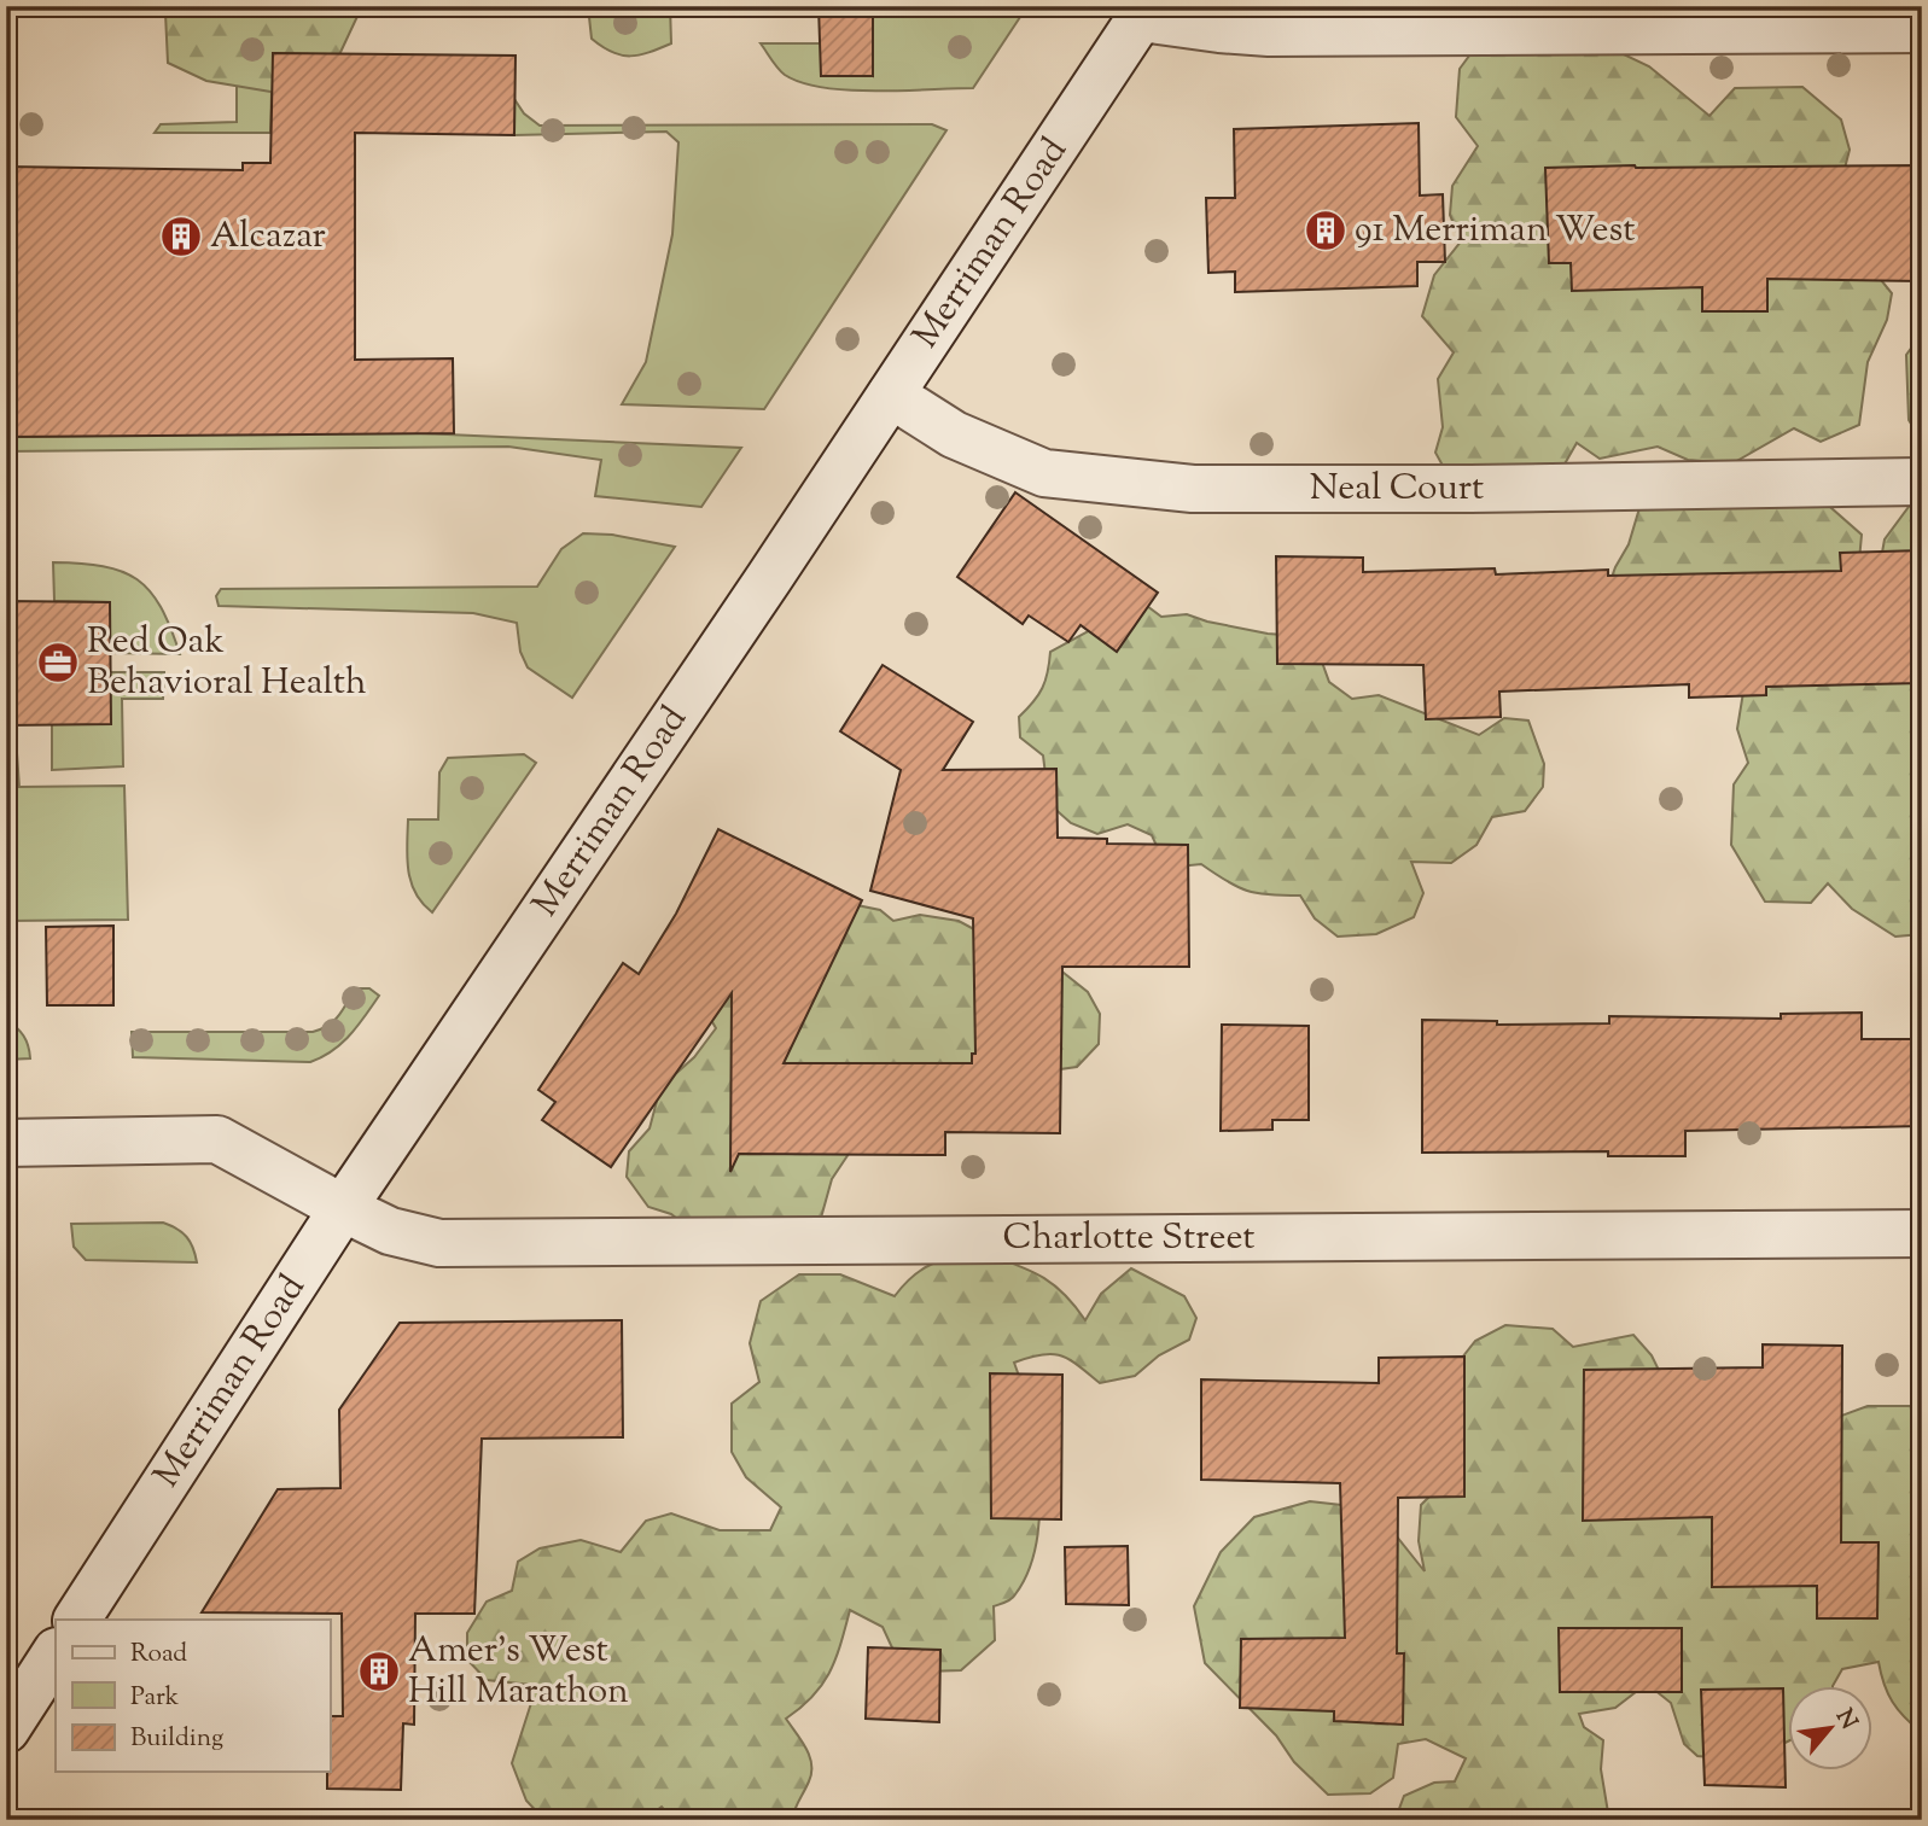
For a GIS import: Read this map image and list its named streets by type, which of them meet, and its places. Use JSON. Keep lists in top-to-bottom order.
{
  "streets": {
    "street": ["Merriman Road", "Neal Court", "Charlotte Street"]
  },
  "crossings": [
    ["Merriman Road", "Neal Court"],
    ["Merriman Road", "Charlotte Street"]
  ],
  "places": {
    "building": ["91 Merriman West", "Alcazar", "Amer's West Hill Marathon"],
    "office": ["Red Oak Behavioral Health"]
  },
  "legend": ["Road", "Park", "Building"],
  "north": "top right"
}
